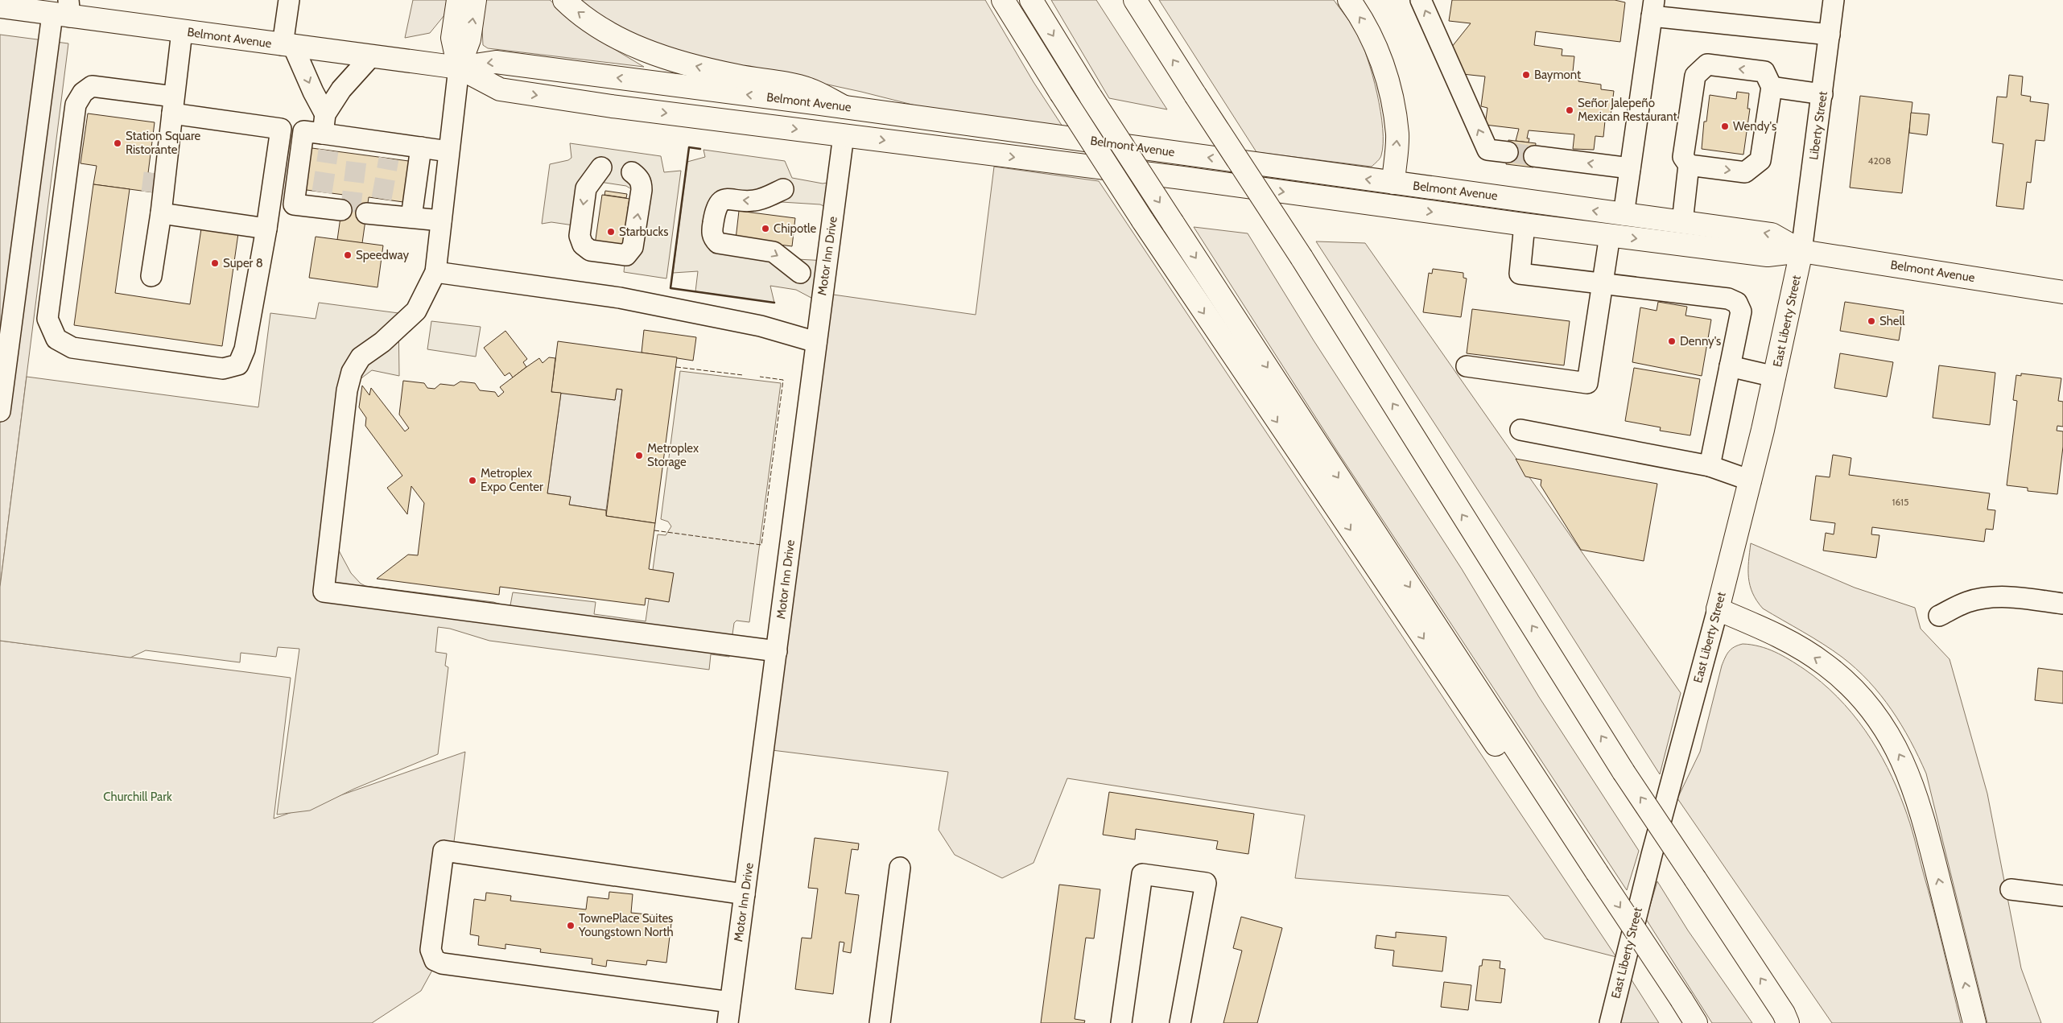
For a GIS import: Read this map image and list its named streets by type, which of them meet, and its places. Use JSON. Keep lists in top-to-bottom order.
{
  "streets": {
    "main road": ["Belmont Avenue", "East Liberty Street"],
    "street": ["Liberty Street", "Motor Inn Drive"]
  },
  "crossings": [
    ["Belmont Avenue", "Liberty Street"],
    ["Belmont Avenue", "Motor Inn Drive"],
    ["Belmont Avenue", "East Liberty Street"],
    ["Liberty Street", "East Liberty Street"]
  ],
  "parks": ["Churchill Park"],
  "places": [
    "Baymont",
    "Señor Jalepeño Mexican Restaurant",
    "Wendy's",
    "Station Square Ristorante",
    "Chipotle",
    "Starbucks",
    "Speedway",
    "Super 8",
    "Shell",
    "Denny's",
    "Metroplex Storage",
    "Metroplex Expo Center",
    "TownePlace Suites Youngstown North"
  ],
  "house_numbers": ["4208", "1615"]
}
